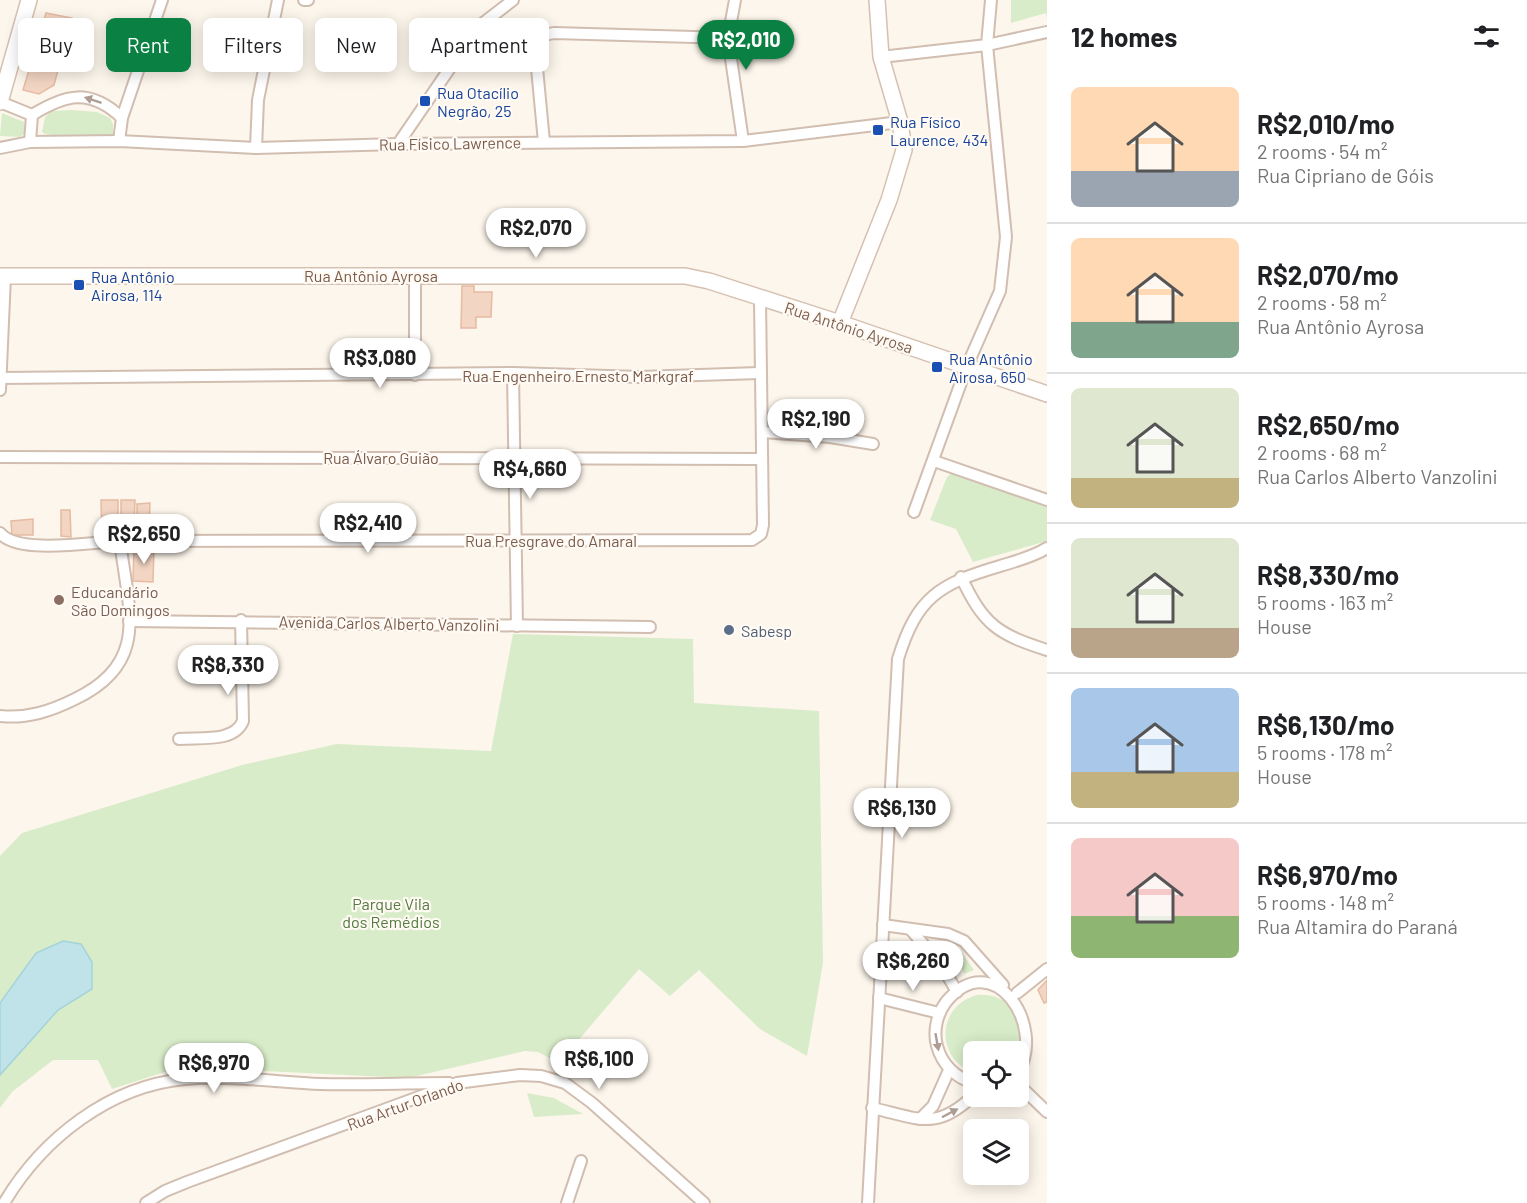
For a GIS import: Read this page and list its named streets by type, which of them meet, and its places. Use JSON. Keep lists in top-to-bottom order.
{
  "streets": {
    "street": [
      "Rua Físico Lawrence",
      "Rua Antônio Ayrosa",
      "Rua Engenheiro Ernesto Markgraf",
      "Rua Álvaro Guião",
      "Rua Presgrave do Amaral",
      "Avenida Carlos Alberto Vanzolini",
      "Rua Artur Orlando"
    ]
  },
  "crossings": [
    ["Rua Antônio Ayrosa", "Rua Presgrave do Amaral"],
    ["Rua Engenheiro Ernesto Markgraf", "Rua Presgrave do Amaral"],
    ["Rua Álvaro Guião", "Rua Presgrave do Amaral"]
  ],
  "parks": ["Parque Vila dos Remédios"],
  "places": {
    "transit": [
      "Rua Otacílio Negrão, 25",
      "Rua Físico Laurence, 434",
      "Rua Antônio Airosa, 114",
      "Rua Antônio Airosa, 650"
    ],
    "other": ["Educandário São Domingos", "Sabesp"]
  },
  "page": {
    "heading": "12 homes",
    "chip": [
      "Buy",
      "Rent",
      "Filters",
      "New",
      "Apartment"
    ],
    "price": [
      "R$2,010",
      "R$2,070",
      "R$3,080",
      "R$2,190",
      "R$4,660",
      "R$2,410",
      "R$2,650",
      "R$8,330",
      "R$6,130",
      "R$6,260",
      "R$6,100",
      "R$6,970"
    ],
    "list": [
      {
        "name": "R$2,010/mo",
        "note": "2 rooms · 54 m² · Rua Cipriano de Góis"
      },
      {
        "name": "R$2,070/mo",
        "note": "2 rooms · 58 m² · Rua Antônio Ayrosa"
      },
      {
        "name": "R$2,650/mo",
        "note": "2 rooms · 68 m² · Rua Carlos Alberto Vanzolini"
      },
      {
        "name": "R$8,330/mo",
        "note": "5 rooms · 163 m² · House"
      },
      {
        "name": "R$6,130/mo",
        "note": "5 rooms · 178 m² · House"
      },
      {
        "name": "R$6,970/mo",
        "note": "5 rooms · 148 m² · Rua Altamira do Paraná"
      }
    ]
  }
}
